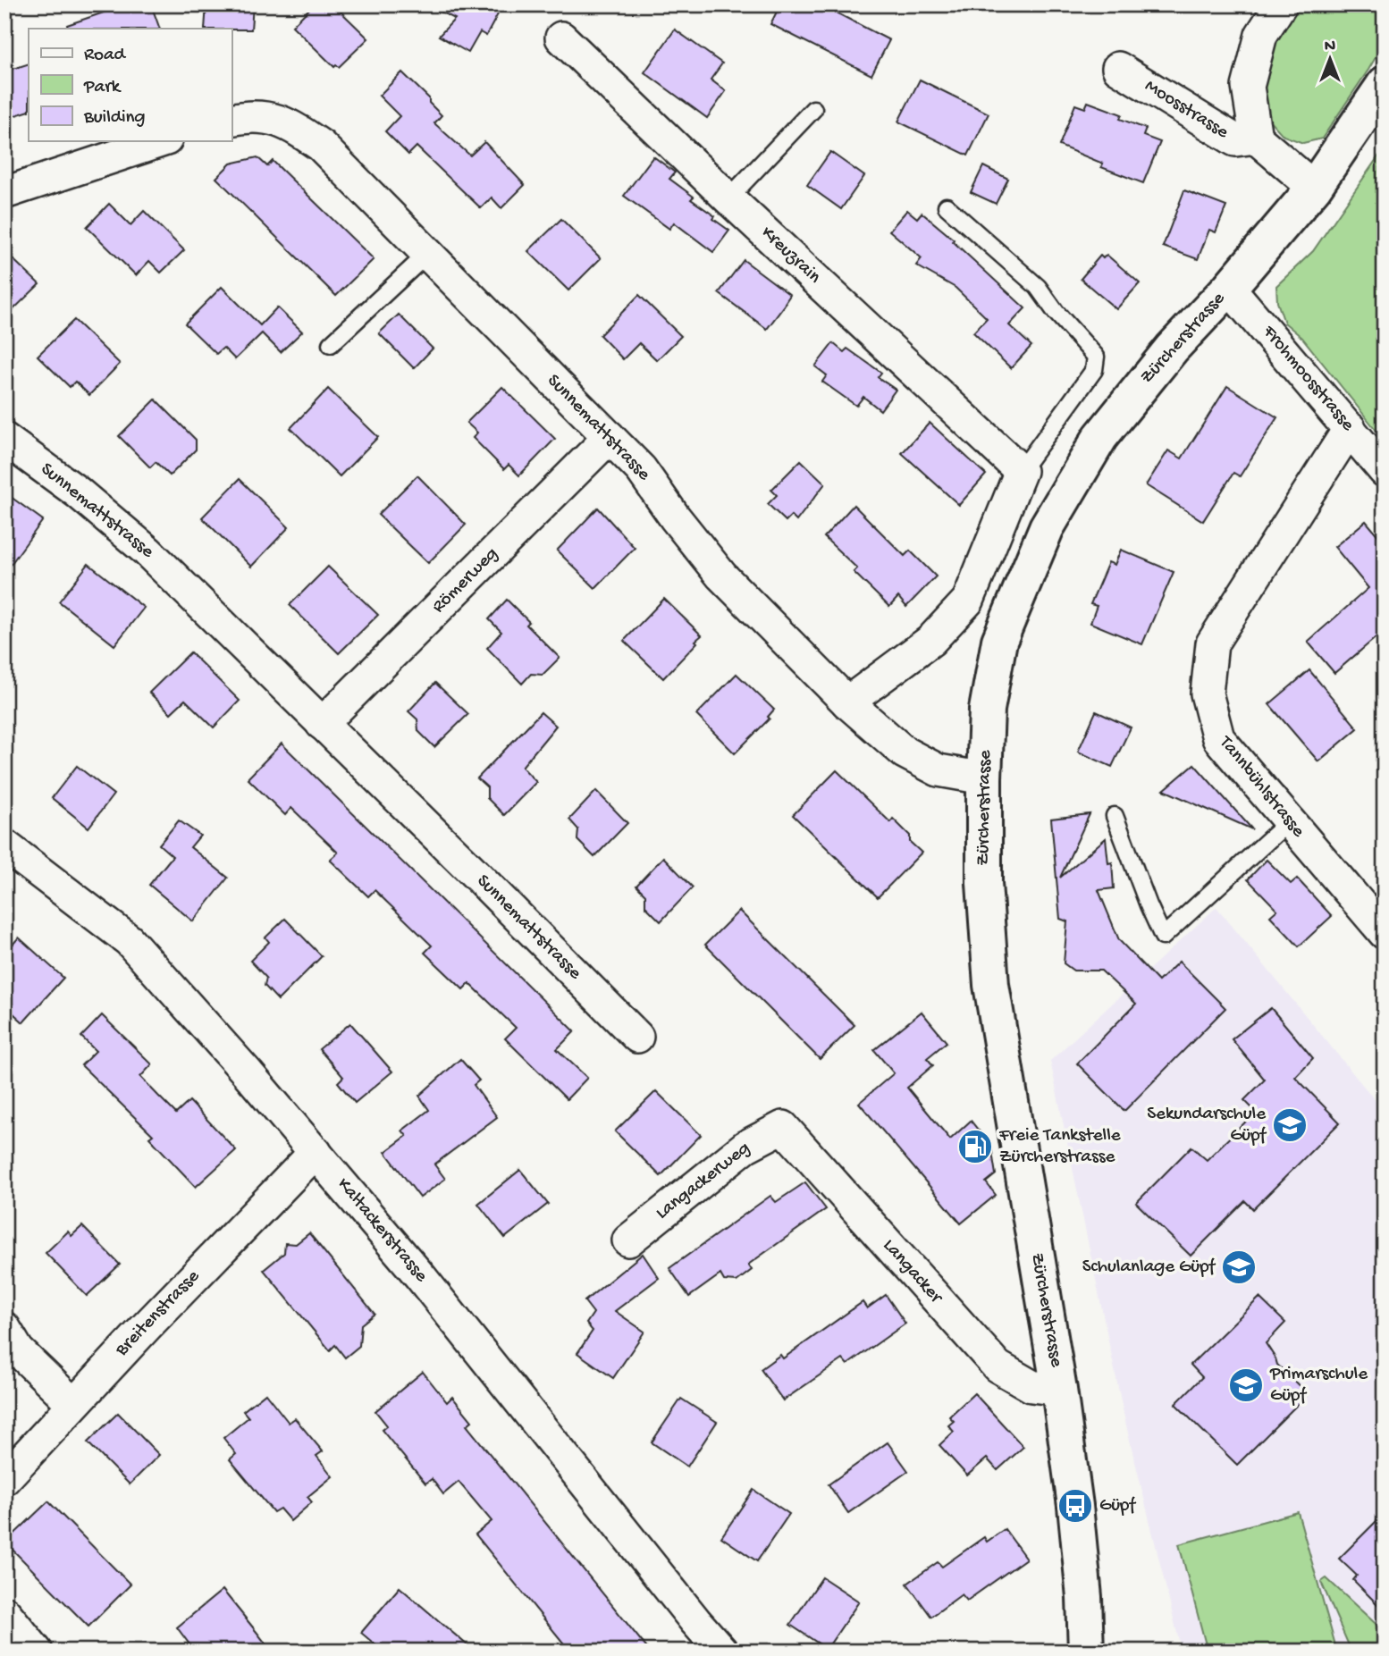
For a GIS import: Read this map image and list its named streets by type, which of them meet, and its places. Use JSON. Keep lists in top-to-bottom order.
{
  "streets": {
    "main road": ["Zürcherstrasse"],
    "street": [
      "Moosstrasse",
      "Kreuzrain",
      "Frohmoosstrasse",
      "Sunnemattstrasse",
      "Römerweg",
      "Tannbühlstrasse",
      "Langackerweg",
      "Kaltackerstrasse",
      "Langacker",
      "Breitenstrasse"
    ]
  },
  "crossings": [
    ["Moosstrasse", "Zürcherstrasse"],
    ["Zürcherstrasse", "Frohmoosstrasse"],
    ["Zürcherstrasse", "Sunnemattstrasse"],
    ["Zürcherstrasse", "Langacker"],
    ["Frohmoosstrasse", "Tannbühlstrasse"],
    ["Sunnemattstrasse", "Römerweg"],
    ["Langackerweg", "Langacker"],
    ["Kaltackerstrasse", "Breitenstrasse"]
  ],
  "places": {
    "school or university": ["Sekundarschule Güpf", "Schulanlage Güpf", "Primarschule Güpf"],
    "fuel station": ["Freie Tankstelle Zürcherstrasse"],
    "bus stop": ["Güpf"]
  },
  "legend": ["Road", "Park", "Building"],
  "north": "top"
}
